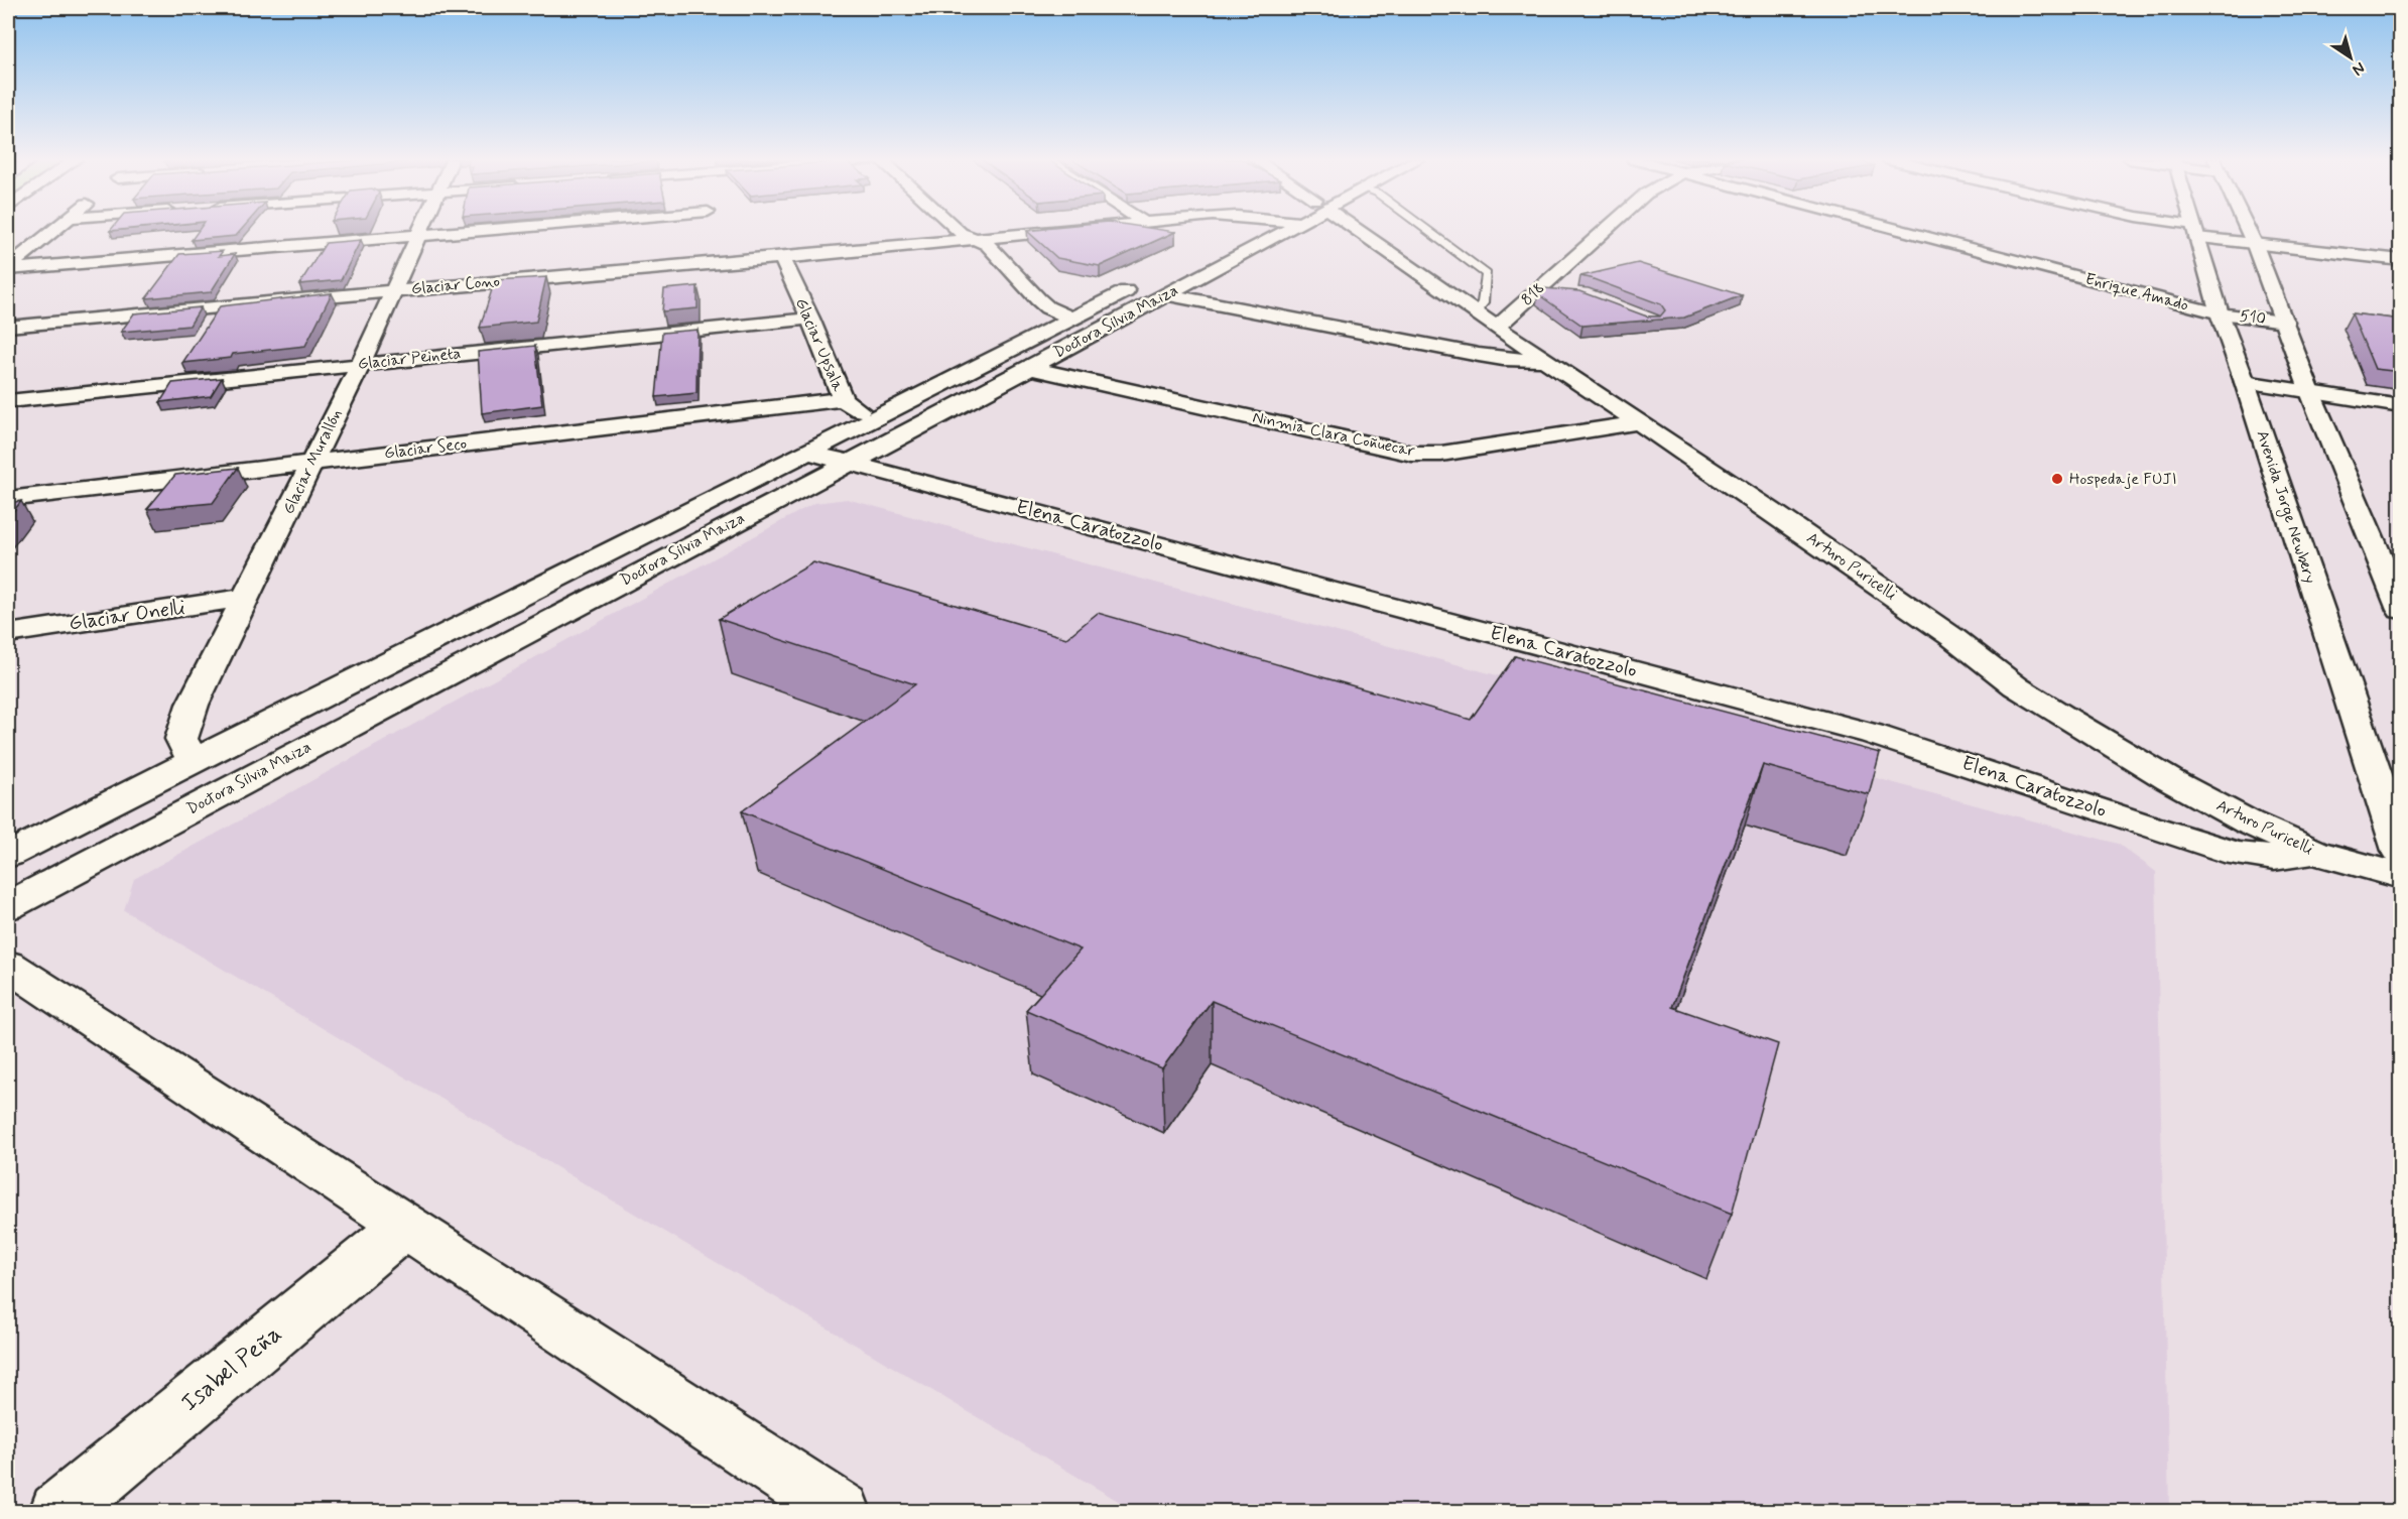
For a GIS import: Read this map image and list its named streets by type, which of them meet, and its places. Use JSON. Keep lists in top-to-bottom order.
{
  "streets": {
    "street": [
      "Glaciar Cono",
      "Enrique Amado",
      "818",
      "510",
      "Doctora Silvia Maiza",
      "Glaciar Upsala",
      "Glaciar Peineta",
      "Ninmia Clara Coñuecar",
      "Glaciar Seco",
      "Glaciar Murallón",
      "Avenida Jorge Newbery",
      "Elena Caratozzolo",
      "Arturo Puricelli",
      "Glaciar Onelli",
      "Isabel Peña"
    ]
  },
  "crossings": [
    ["Glaciar Cono", "Glaciar Upsala"],
    ["Glaciar Cono", "Glaciar Murallón"],
    ["Enrique Amado", "510"],
    ["Enrique Amado", "Avenida Jorge Newbery"],
    ["818", "Arturo Puricelli"],
    ["510", "Avenida Jorge Newbery"],
    ["Doctora Silvia Maiza", "Glaciar Upsala"],
    ["Doctora Silvia Maiza", "Ninmia Clara Coñuecar"],
    ["Doctora Silvia Maiza", "Glaciar Murallón"],
    ["Doctora Silvia Maiza", "Elena Caratozzolo"],
    ["Glaciar Upsala", "Glaciar Peineta"],
    ["Glaciar Upsala", "Glaciar Seco"],
    ["Glaciar Peineta", "Glaciar Murallón"],
    ["Ninmia Clara Coñuecar", "Arturo Puricelli"],
    ["Glaciar Seco", "Glaciar Murallón"],
    ["Glaciar Murallón", "Glaciar Onelli"],
    ["Elena Caratozzolo", "Arturo Puricelli"]
  ],
  "places": ["Hospedaje FUJI"],
  "north": "bottom right"
}
